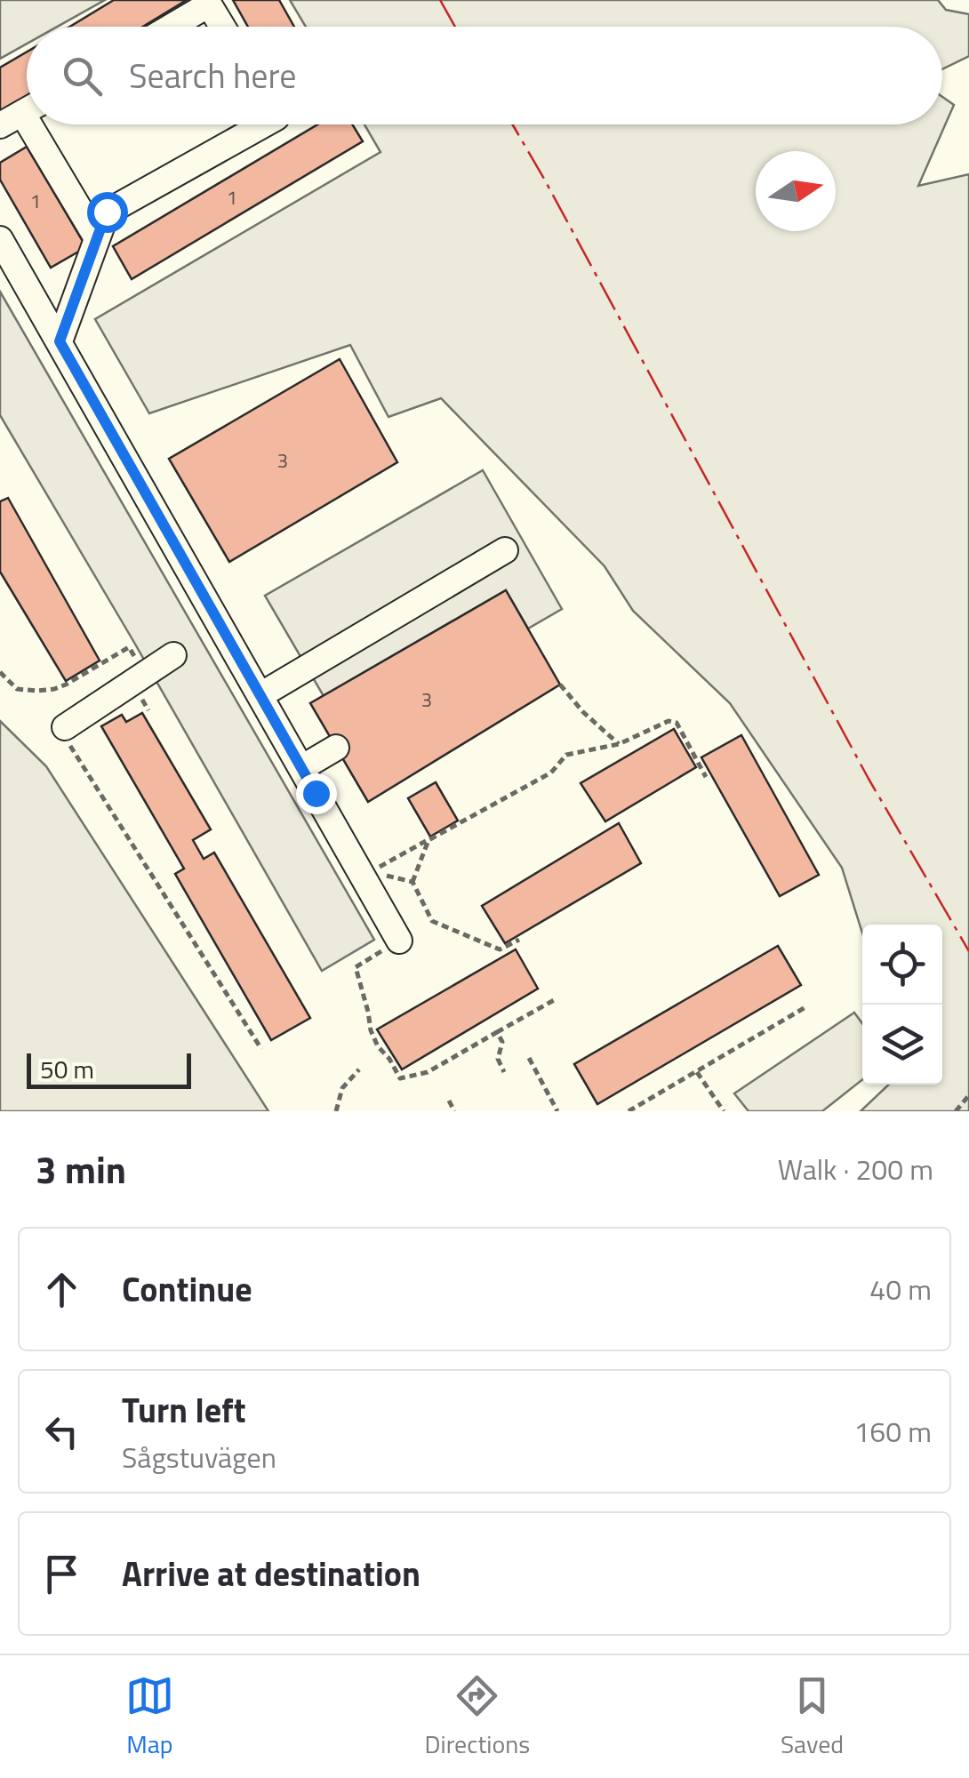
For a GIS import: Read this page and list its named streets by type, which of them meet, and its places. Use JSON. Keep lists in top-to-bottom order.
{
  "house_numbers": [
    "1",
    "1",
    "3",
    "3"
  ],
  "scale_bar": "50 m",
  "north": "right",
  "page": {
    "search": "Search here",
    "scale": "50 m",
    "heading": ["3 min", "Walk · 200 m"],
    "list": [
      ["Continue", "40 m"],
      ["Turn left", "Sågstuvägen", "160 m"],
      "Arrive at destination"
    ],
    "nav": ["Map", "Directions", "Saved"]
  }
}
